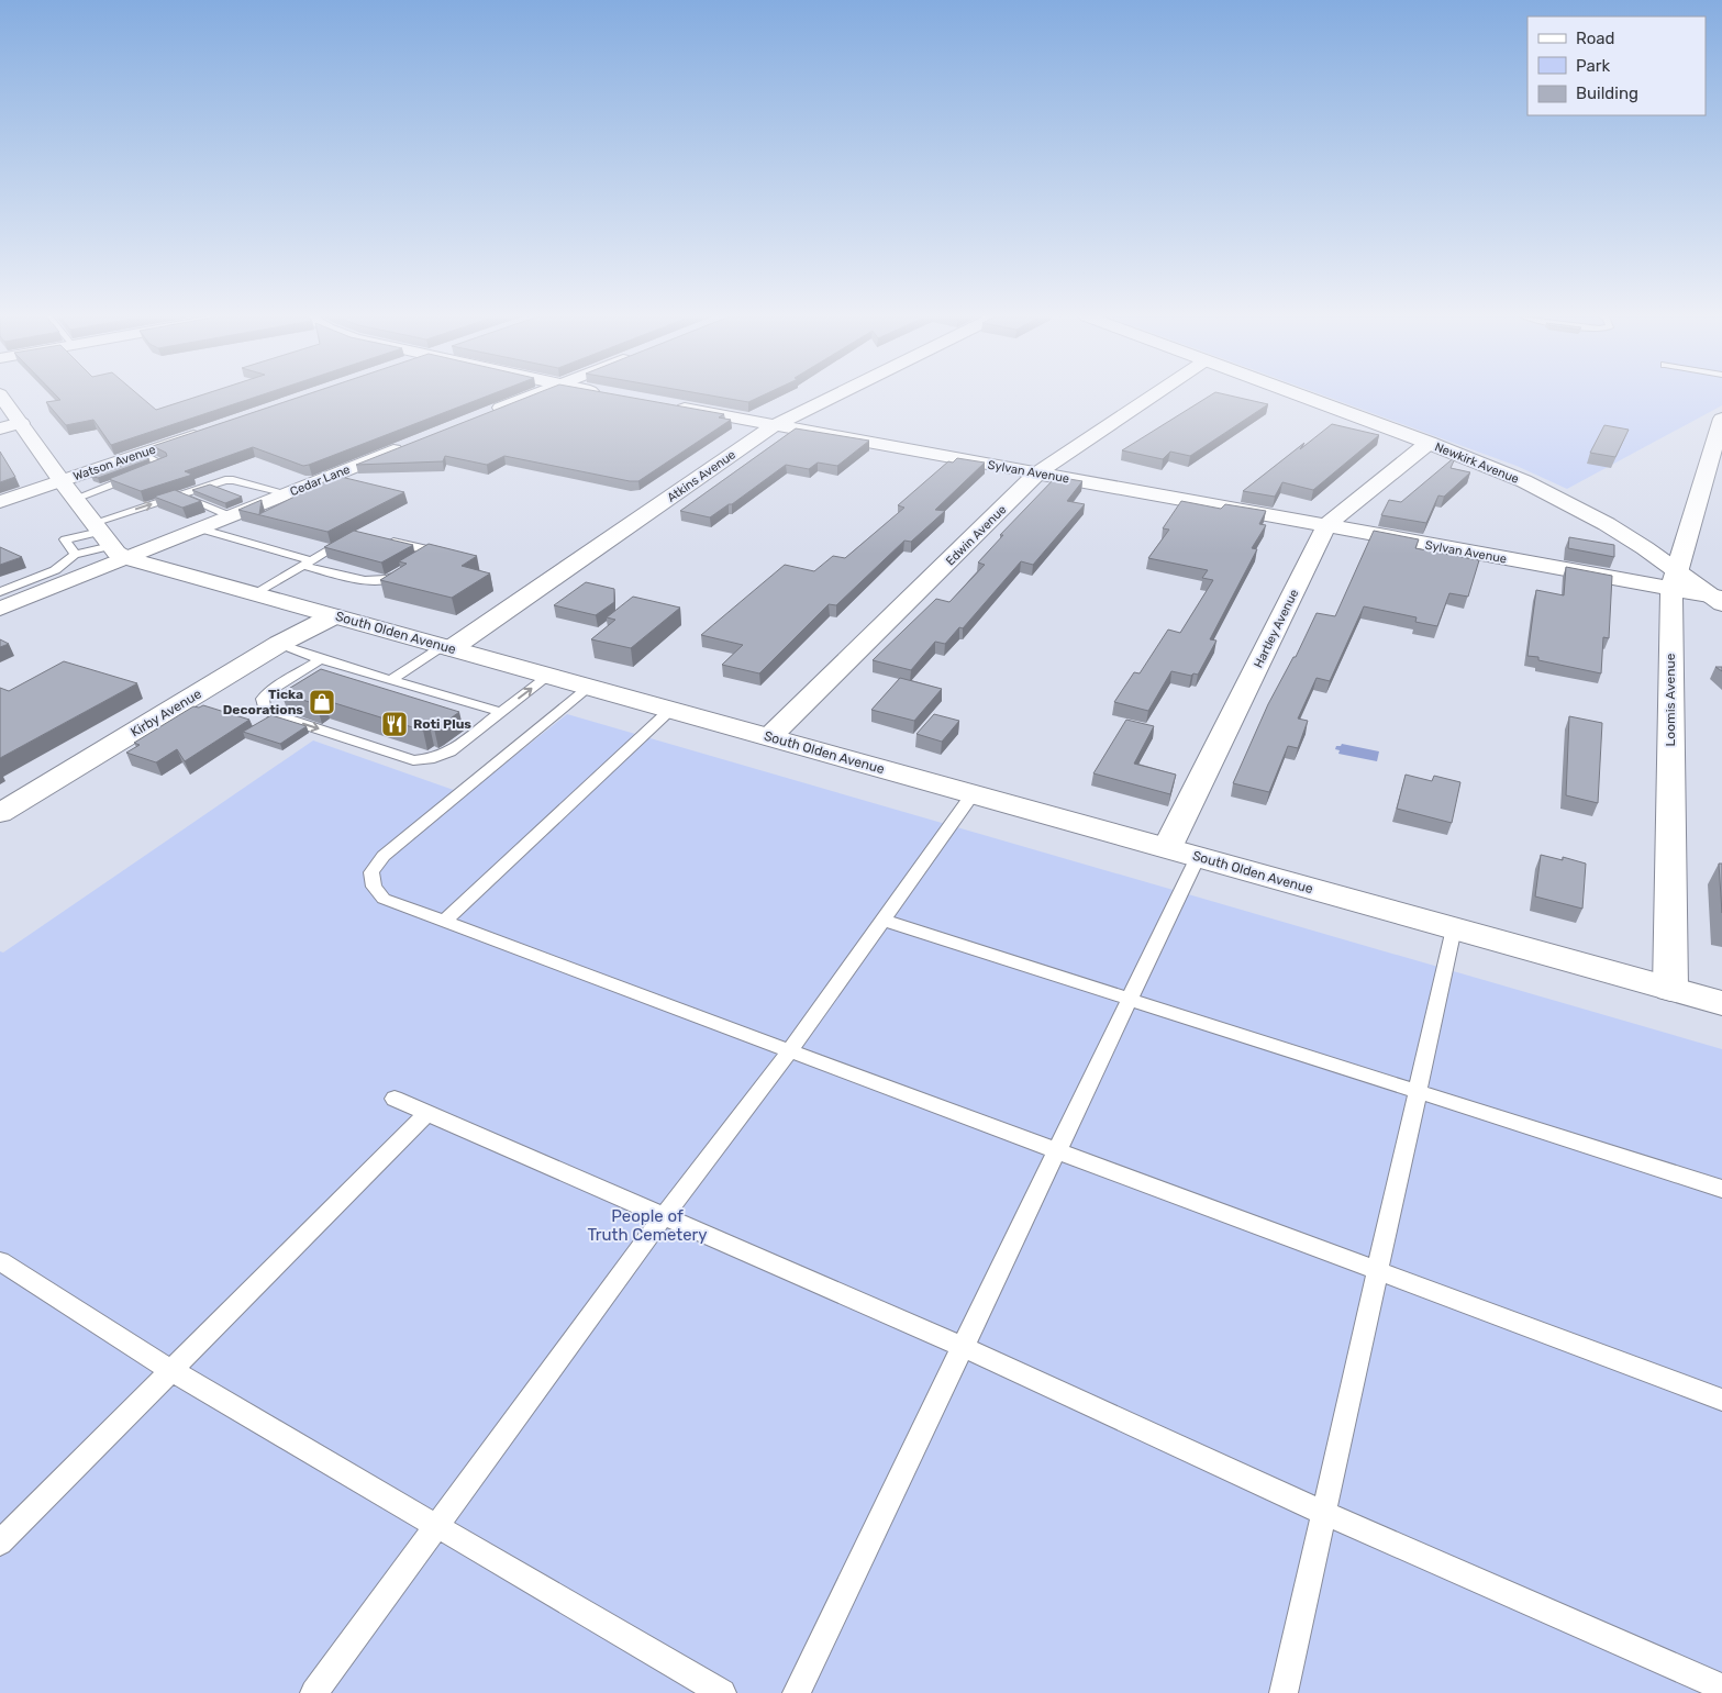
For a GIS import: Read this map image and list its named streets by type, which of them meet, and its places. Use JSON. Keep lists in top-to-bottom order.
{
  "streets": {
    "street": [
      "Watson Avenue",
      "Newkirk Avenue",
      "Sylvan Avenue",
      "Atkins Avenue",
      "Cedar Lane",
      "Edwin Avenue",
      "Hartley Avenue",
      "South Olden Avenue",
      "Loomis Avenue",
      "Kirby Avenue"
    ]
  },
  "crossings": [
    ["Newkirk Avenue", "Sylvan Avenue"],
    ["Newkirk Avenue", "Hartley Avenue"],
    ["Newkirk Avenue", "Loomis Avenue"],
    ["Sylvan Avenue", "Atkins Avenue"],
    ["Sylvan Avenue", "Edwin Avenue"],
    ["Sylvan Avenue", "Hartley Avenue"],
    ["Sylvan Avenue", "Loomis Avenue"],
    ["Atkins Avenue", "South Olden Avenue"],
    ["Cedar Lane", "South Olden Avenue"],
    ["Edwin Avenue", "South Olden Avenue"],
    ["Hartley Avenue", "South Olden Avenue"],
    ["South Olden Avenue", "Loomis Avenue"],
    ["South Olden Avenue", "Kirby Avenue"]
  ],
  "parks": ["People of Truth Cemetery"],
  "places": {
    "shop": ["Ticka Decorations"],
    "restaurant": ["Roti Plus"]
  },
  "legend": ["Road", "Park", "Building"]
}
